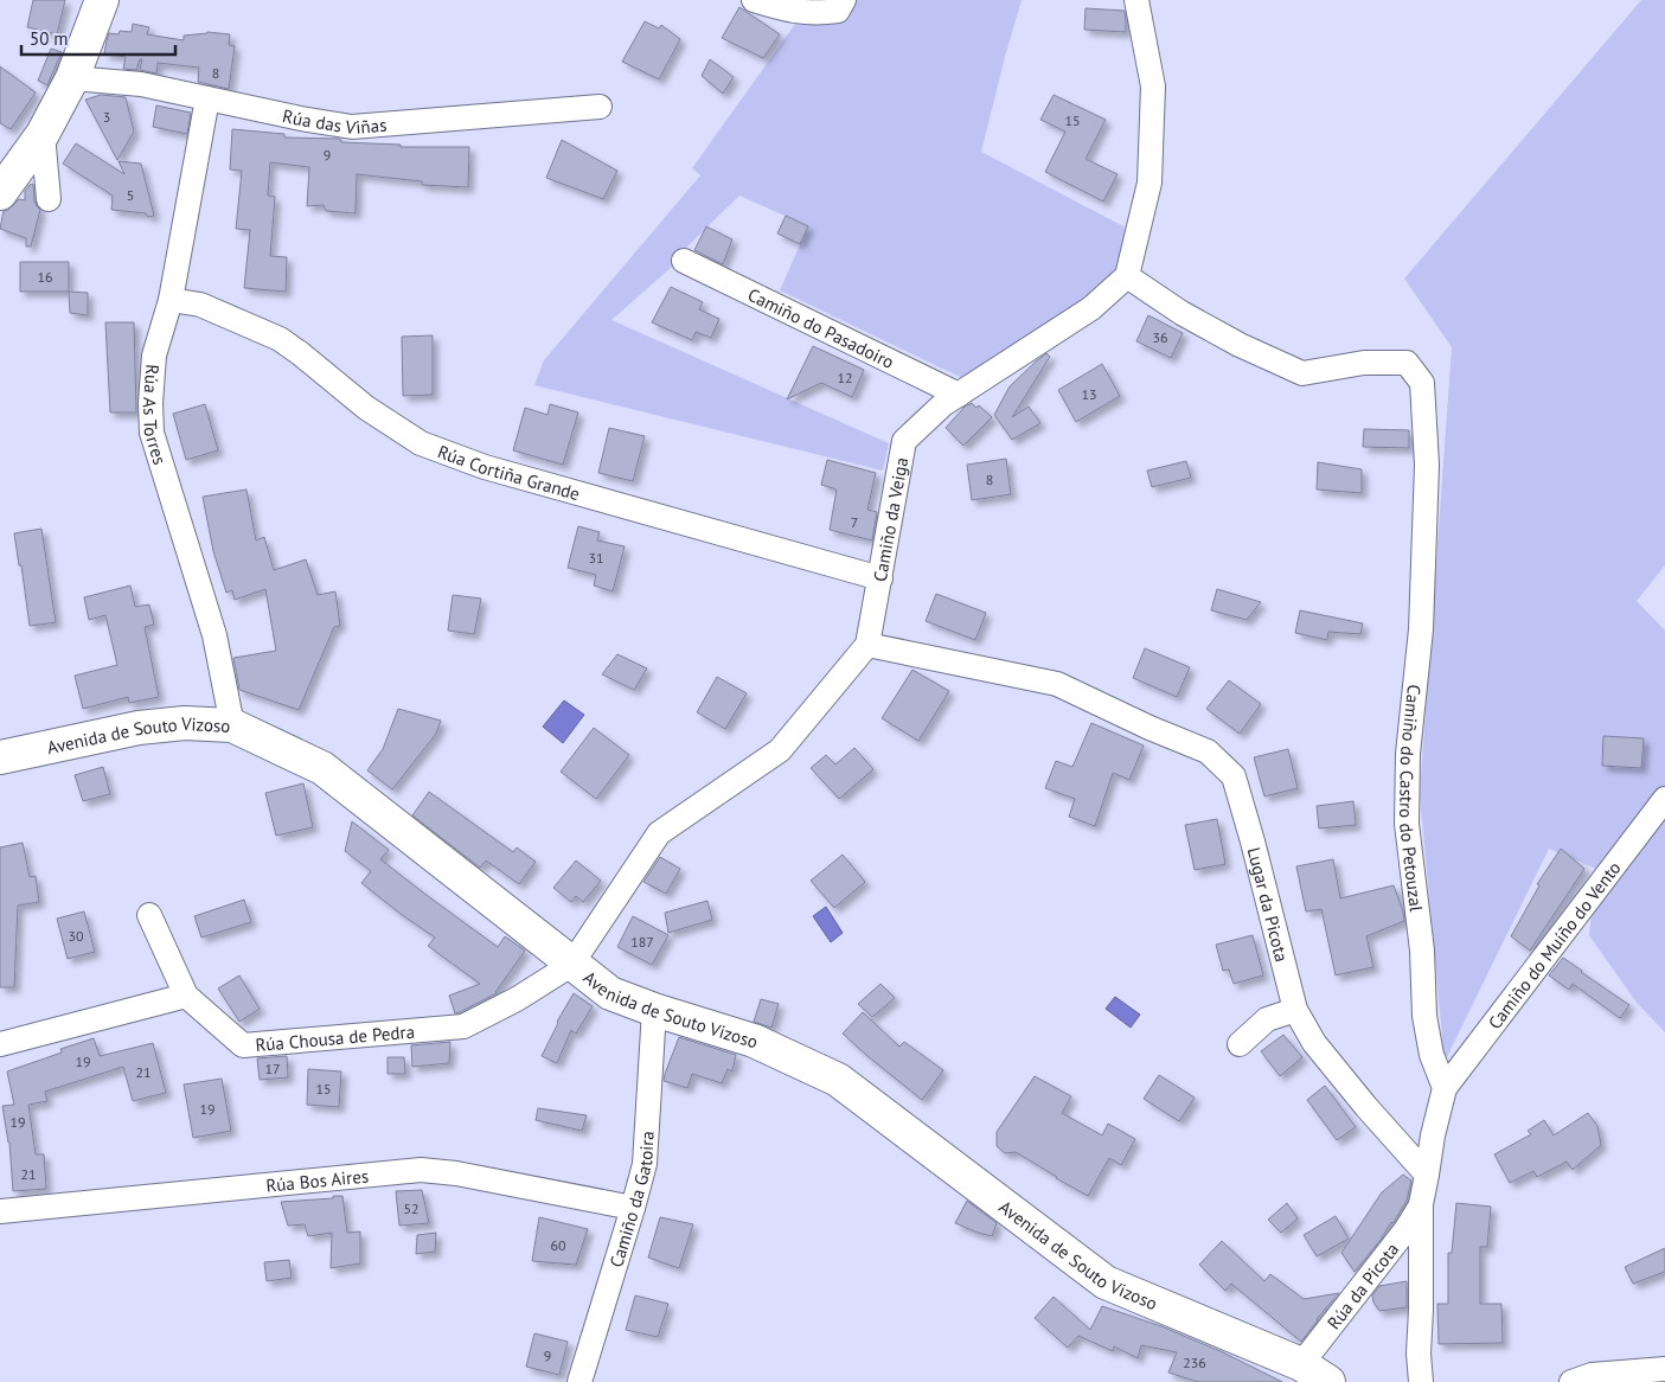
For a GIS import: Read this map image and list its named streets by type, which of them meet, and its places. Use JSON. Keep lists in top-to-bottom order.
{
  "streets": {
    "street": [
      "Rúa das Viñas",
      "Camiño do Pasadoiro",
      "Rúa As Torres",
      "Rúa Cortiña Grande",
      "Camiño da Veiga",
      "Avenida de Souto Vizoso",
      "Camiño do Castro do Petouzal",
      "Lugar da Picota",
      "Camiño do Muíño do Vento",
      "Rúa Chousa de Pedra",
      "Rúa Bos Aires",
      "Camiño da Gatoira",
      "Rúa da Picota"
    ]
  },
  "crossings": [
    ["Rúa das Viñas", "Rúa As Torres"],
    ["Camiño do Pasadoiro", "Camiño da Veiga"],
    ["Rúa As Torres", "Rúa Cortiña Grande"],
    ["Rúa As Torres", "Avenida de Souto Vizoso"],
    ["Rúa Cortiña Grande", "Camiño da Veiga"],
    ["Camiño da Veiga", "Avenida de Souto Vizoso"],
    ["Camiño da Veiga", "Camiño do Castro do Petouzal"],
    ["Camiño da Veiga", "Lugar da Picota"],
    ["Camiño da Veiga", "Rúa Chousa de Pedra"],
    ["Avenida de Souto Vizoso", "Rúa Chousa de Pedra"],
    ["Avenida de Souto Vizoso", "Camiño da Gatoira"],
    ["Avenida de Souto Vizoso", "Rúa da Picota"],
    ["Camiño do Castro do Petouzal", "Camiño do Muíño do Vento"],
    ["Rúa Bos Aires", "Camiño da Gatoira"]
  ],
  "house_numbers": [
    "8",
    "3",
    "15",
    "9",
    "5",
    "16",
    "36",
    "12",
    "13",
    "8",
    "7",
    "31",
    "30",
    "187",
    "19",
    "17",
    "21",
    "15",
    "19",
    "19",
    "21",
    "52",
    "60",
    "9",
    "236"
  ],
  "scale_bar": "50 m"
}
